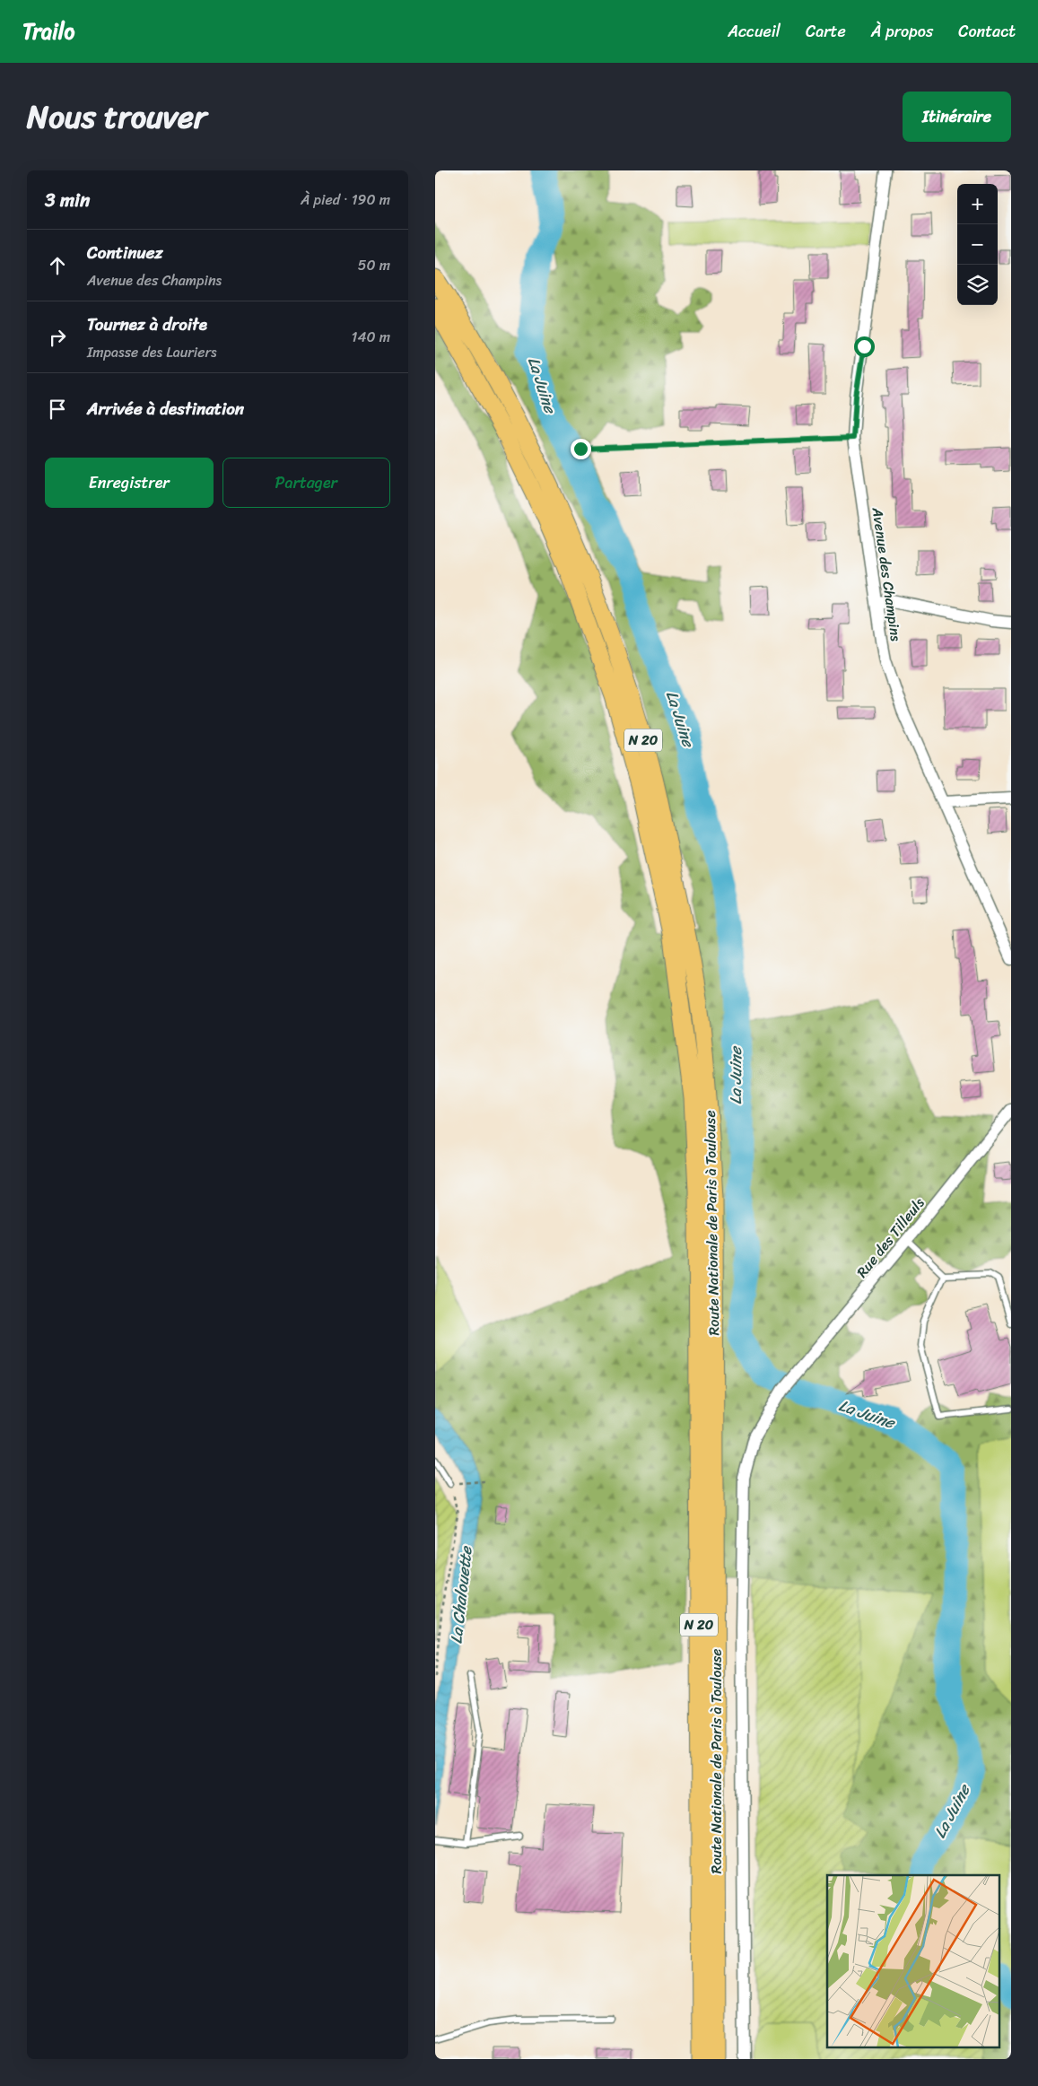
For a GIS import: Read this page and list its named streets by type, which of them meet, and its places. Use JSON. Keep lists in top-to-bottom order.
{
  "streets": {
    "main road": ["N 20", "Route Nationale de Paris à Toulouse"],
    "street": ["Avenue des Champins", "Rue des Tilleuls"]
  },
  "water": ["La Juine", "La Chalouette"],
  "page": {
    "header": "Trailo",
    "nav": [
      "Accueil",
      "Carte",
      "À propos",
      "Contact"
    ],
    "title": "Nous trouver",
    "buttons": [
      "Itinéraire",
      ["Enregistrer", "Partager"]
    ],
    "heading": ["3 min", "À pied · 190 m"],
    "map_buttons": ["+", "−"],
    "list": [
      ["Continuez", "Avenue des Champins", "50 m"],
      ["Tournez à droite", "Impasse des Lauriers", "140 m"],
      "Arrivée à destination"
    ]
  }
}
